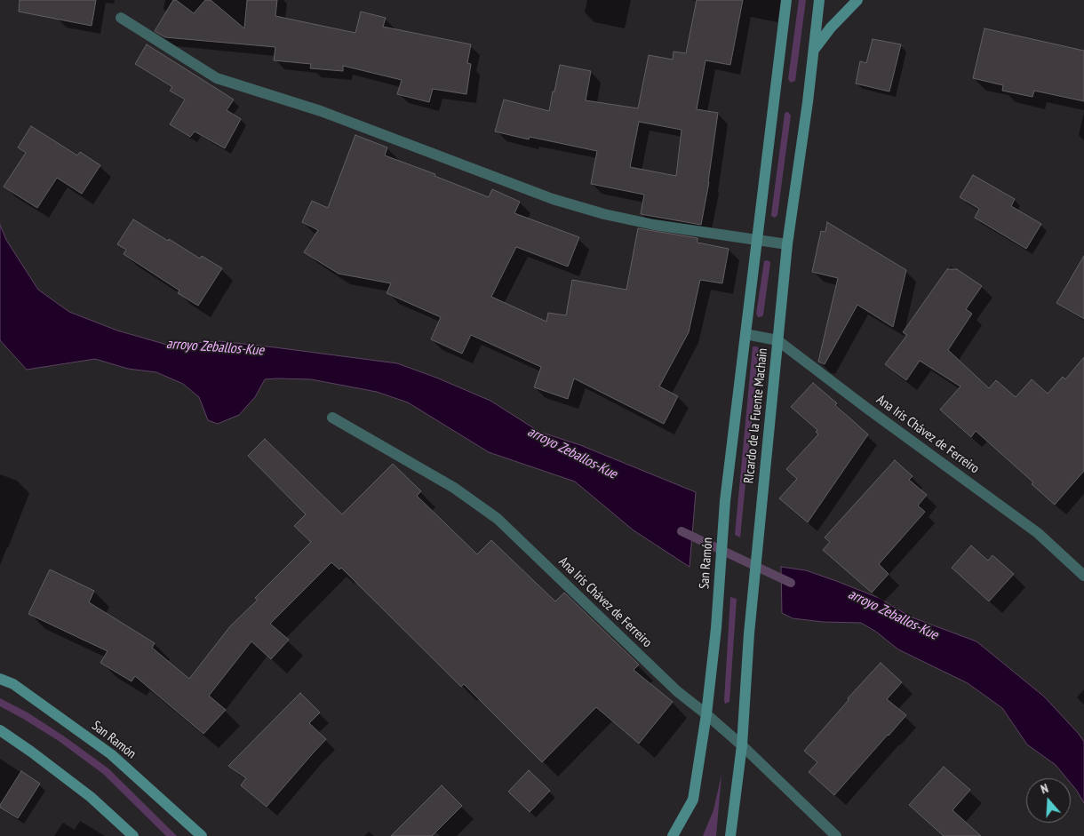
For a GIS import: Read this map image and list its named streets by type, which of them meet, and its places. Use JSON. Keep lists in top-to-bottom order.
{
  "streets": {
    "street": ["RIcardo de la Fuente Machain", "Ana Iris Chávez de Ferreiro", "San Ramón"]
  },
  "crossings": [
    ["RIcardo de la Fuente Machain", "Ana Iris Chávez de Ferreiro"],
    ["RIcardo de la Fuente Machain", "San Ramón"],
    ["Ana Iris Chávez de Ferreiro", "San Ramón"]
  ],
  "water": ["arroyo Zeballos-Kue"],
  "north": "top"
}
